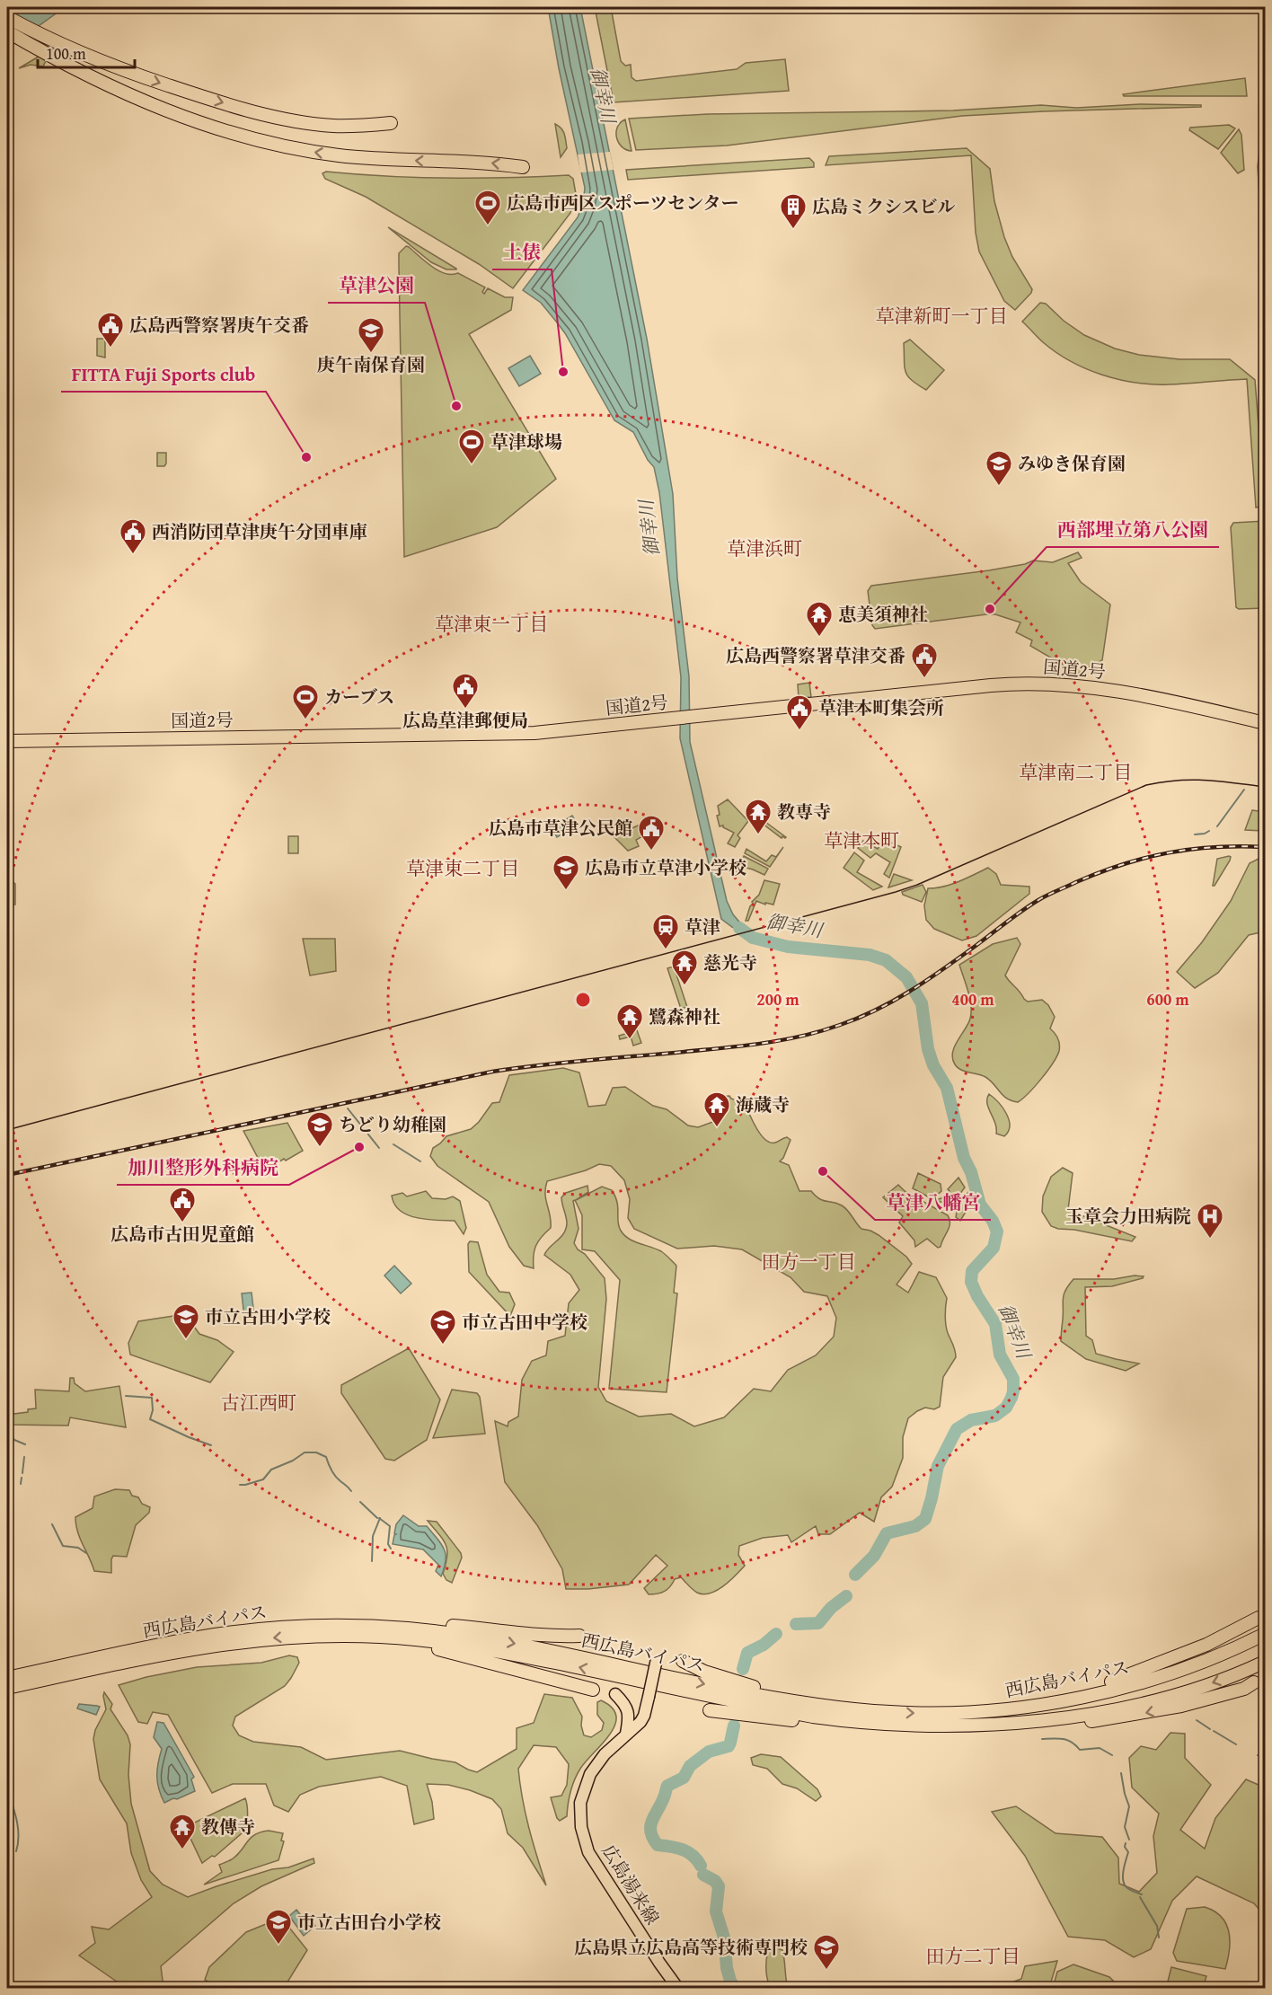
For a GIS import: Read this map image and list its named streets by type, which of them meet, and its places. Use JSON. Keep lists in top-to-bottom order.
{
  "streets": {
    "highway": ["国道2号", "西広島バイパス"],
    "main road": ["広島湯来線"]
  },
  "districts": [
    "草津新町一丁目",
    "草津浜町",
    "草津東一丁目",
    "草津南二丁目",
    "草津本町",
    "草津東二丁目",
    "田方一丁目",
    "古江西町",
    "田方二丁目"
  ],
  "water": ["御幸川"],
  "places": {
    "sports": ["広島市西区スポーツセンター", "草津球場", "カーブス"],
    "building": ["広島ミクシスビル"],
    "public building": [
      "広島西警察署庚午交番",
      "西消防団草津庚午分団車庫",
      "広島西警察署草津交番",
      "広島草津郵便局",
      "草津本町集会所",
      "広島市草津公民館",
      "広島市古田児童館"
    ],
    "school or university": [
      "庚午南保育園",
      "みゆき保育園",
      "広島市立草津小学校",
      "ちどり幼稚園",
      "市立古田小学校",
      "市立古田中学校",
      "市立古田台小学校",
      "広島県立広島高等技術専門校"
    ],
    "other": [
      "土俵",
      "草津公園",
      "FITTA Fuji Sports club",
      "西部埋立第八公園",
      "加川整形外科病院",
      "草津八幡宮"
    ],
    "temple": [
      "恵美須神社",
      "教専寺",
      "慈光寺",
      "鷺森神社",
      "海蔵寺",
      "教傳寺"
    ],
    "station": ["草津"],
    "hospital": ["玉章会力田病院"]
  },
  "scale_bar": "100 m",
  "rings": ["200 m", "400 m", "600 m"]
}
